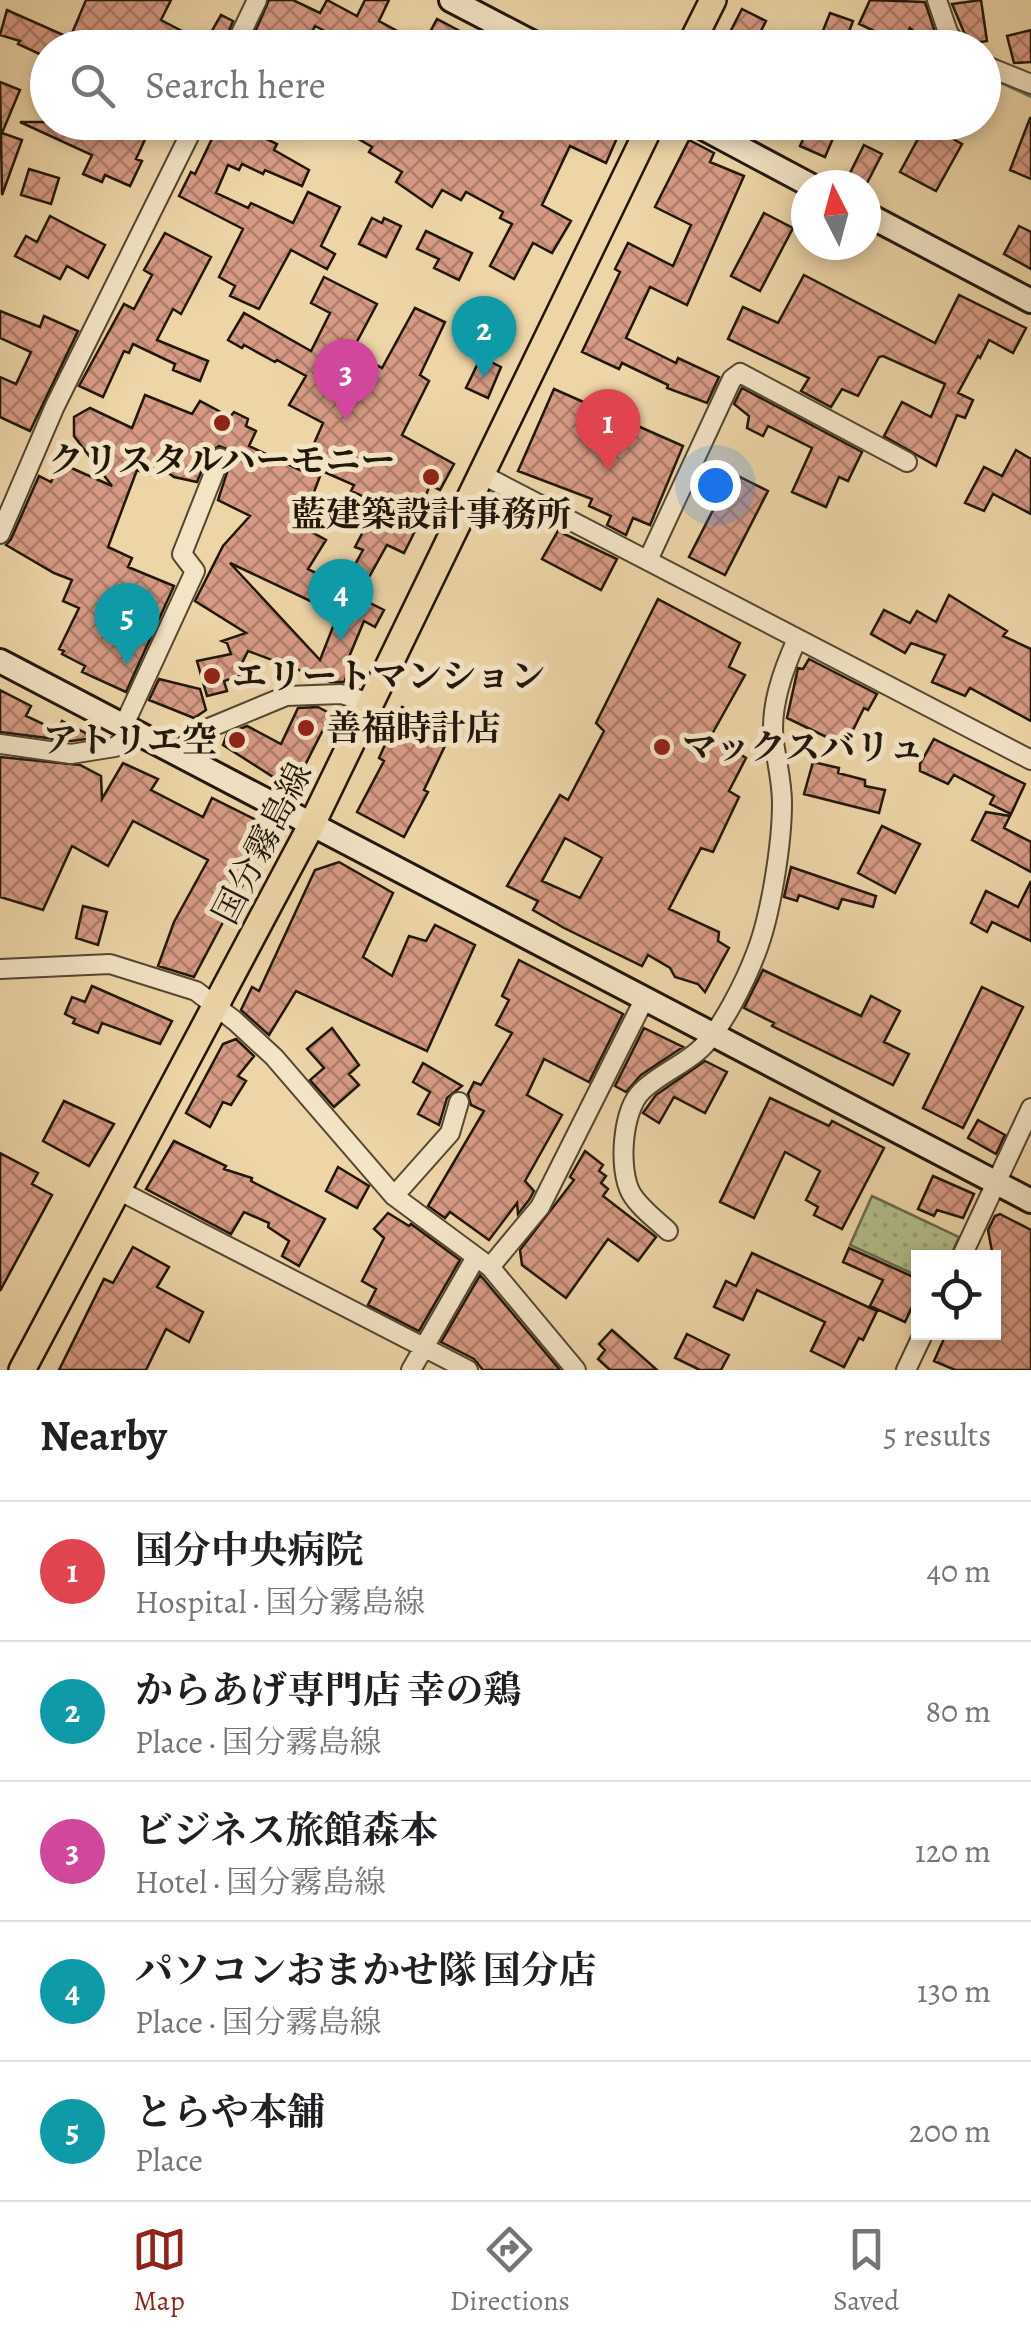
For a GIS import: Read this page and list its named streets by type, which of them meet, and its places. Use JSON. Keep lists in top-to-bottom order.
{
  "streets": {
    "main road": ["国分霧島線"]
  },
  "places": [
    "クリスタルハーモニー",
    "藍建築設計事務所",
    "エリートマンション",
    "善福時計店",
    "アトリエ空",
    "マックスバリュ"
  ],
  "north": "top",
  "page": {
    "search": "Search here",
    "pins": [
      "2",
      "3",
      "1",
      "4",
      "5"
    ],
    "heading": ["Nearby", "5 results"],
    "list": [
      {
        "mark": "1",
        "name": "国分中央病院",
        "note": "Hospital · 国分霧島線",
        "value": "40 m"
      },
      {
        "mark": "2",
        "name": "からあげ専門店 幸の鶏",
        "note": "Place · 国分霧島線",
        "value": "80 m"
      },
      {
        "mark": "3",
        "name": "ビジネス旅館森本",
        "note": "Hotel · 国分霧島線",
        "value": "120 m"
      },
      {
        "mark": "4",
        "name": "パソコンおまかせ隊 国分店",
        "note": "Place · 国分霧島線",
        "value": "130 m"
      },
      {
        "mark": "5",
        "name": "とらや本舗",
        "note": "Place",
        "value": "200 m"
      }
    ],
    "nav": ["Map", "Directions", "Saved"]
  }
}
